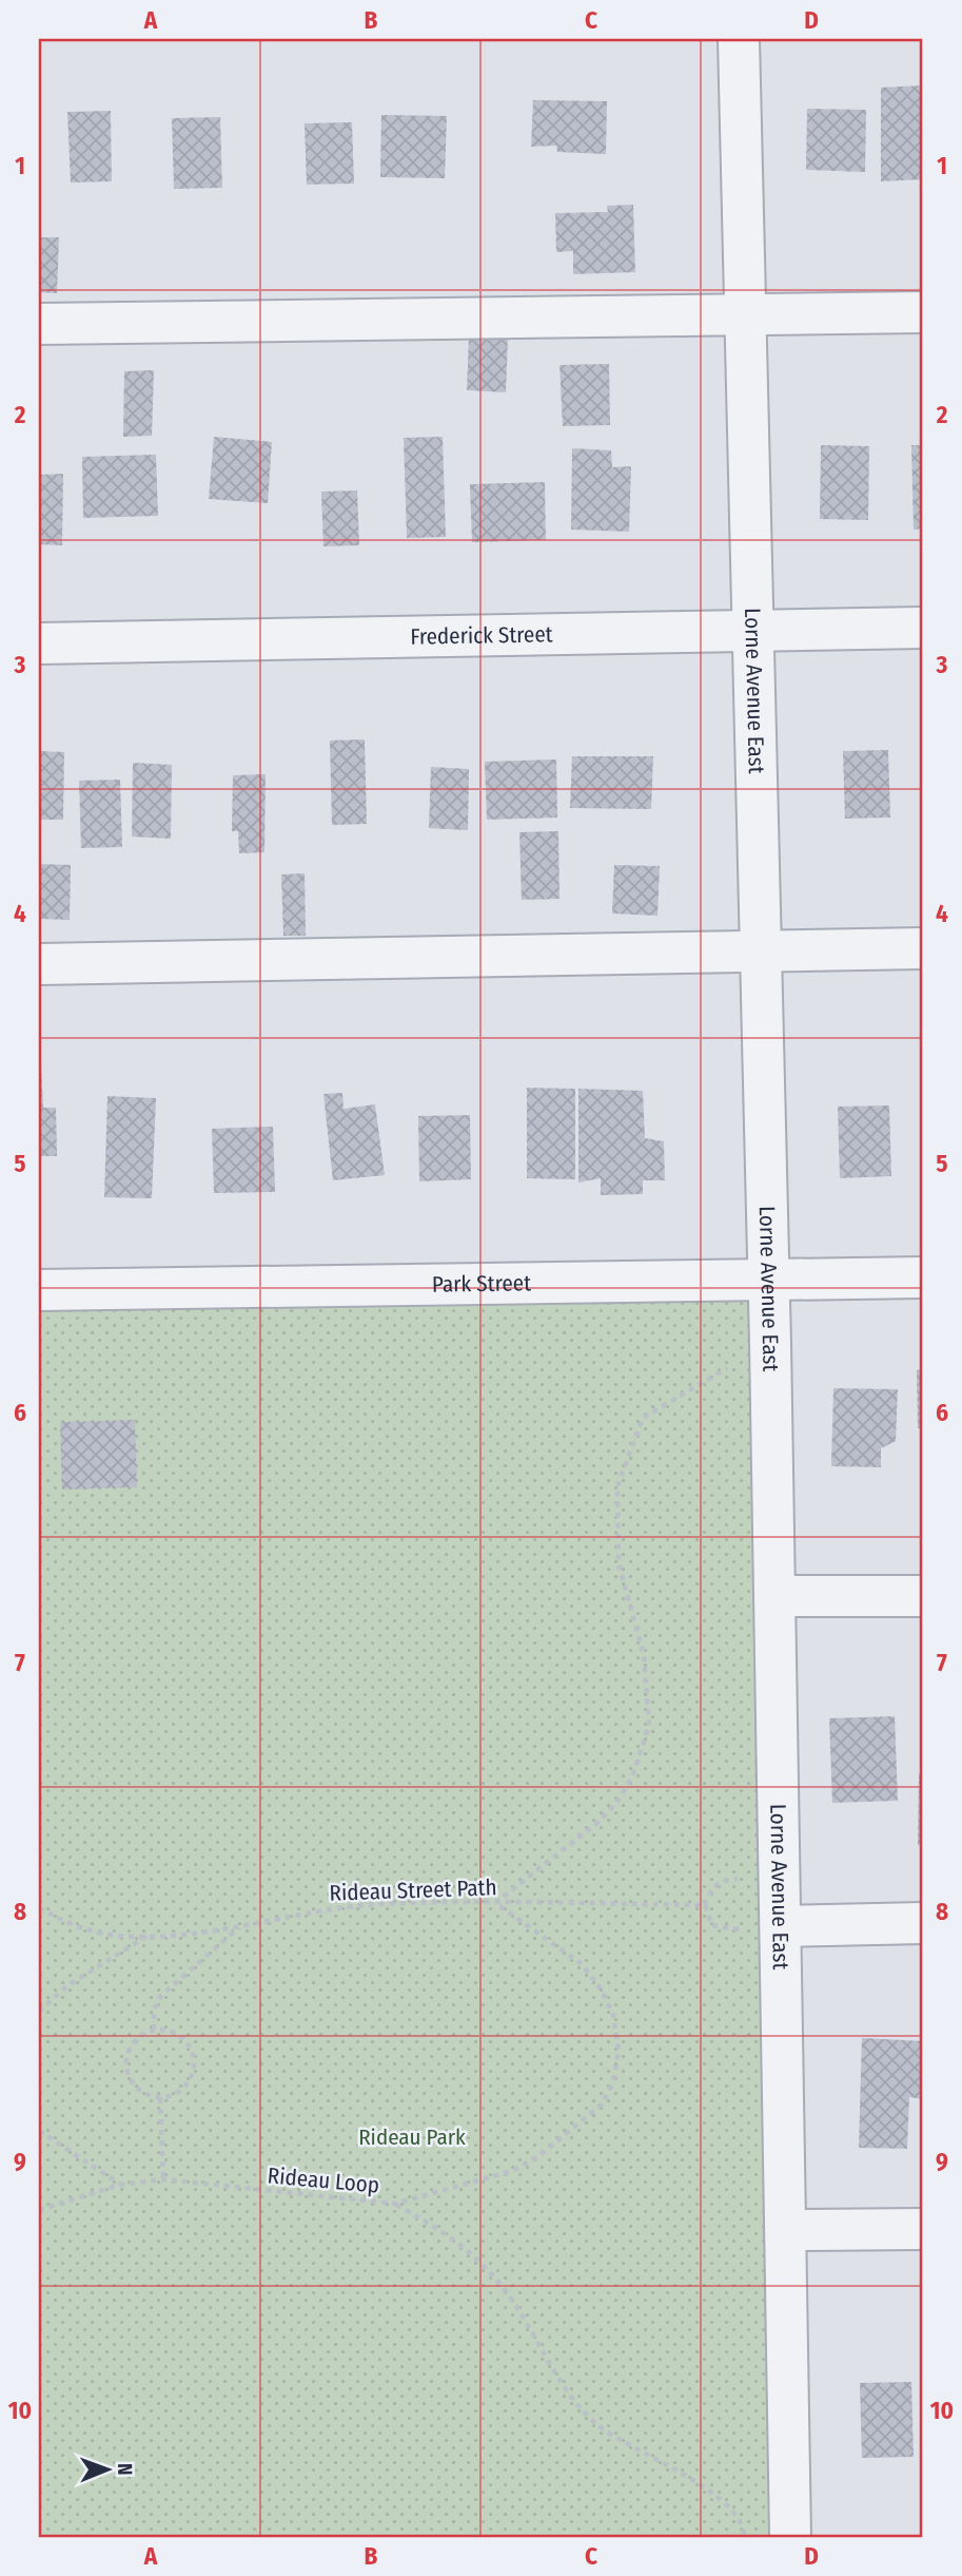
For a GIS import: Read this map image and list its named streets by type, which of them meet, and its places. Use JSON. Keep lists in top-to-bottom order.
{
  "streets": {
    "street": ["Frederick Street", "Lorne Avenue East", "Park Street"],
    "path": ["Rideau Street Path", "Rideau Loop"]
  },
  "crossings": [
    ["Frederick Street", "Lorne Avenue East"],
    ["Lorne Avenue East", "Park Street"],
    ["Lorne Avenue East", "Rideau Street Path"],
    ["Rideau Street Path", "Rideau Loop"]
  ],
  "parks": ["Rideau Park"],
  "north": "right",
  "grid": {
    "columns": [
      "A",
      "B",
      "C",
      "D"
    ],
    "rows": [
      "1",
      "2",
      "3",
      "4",
      "5",
      "6",
      "7",
      "8",
      "9",
      "10"
    ]
  }
}
